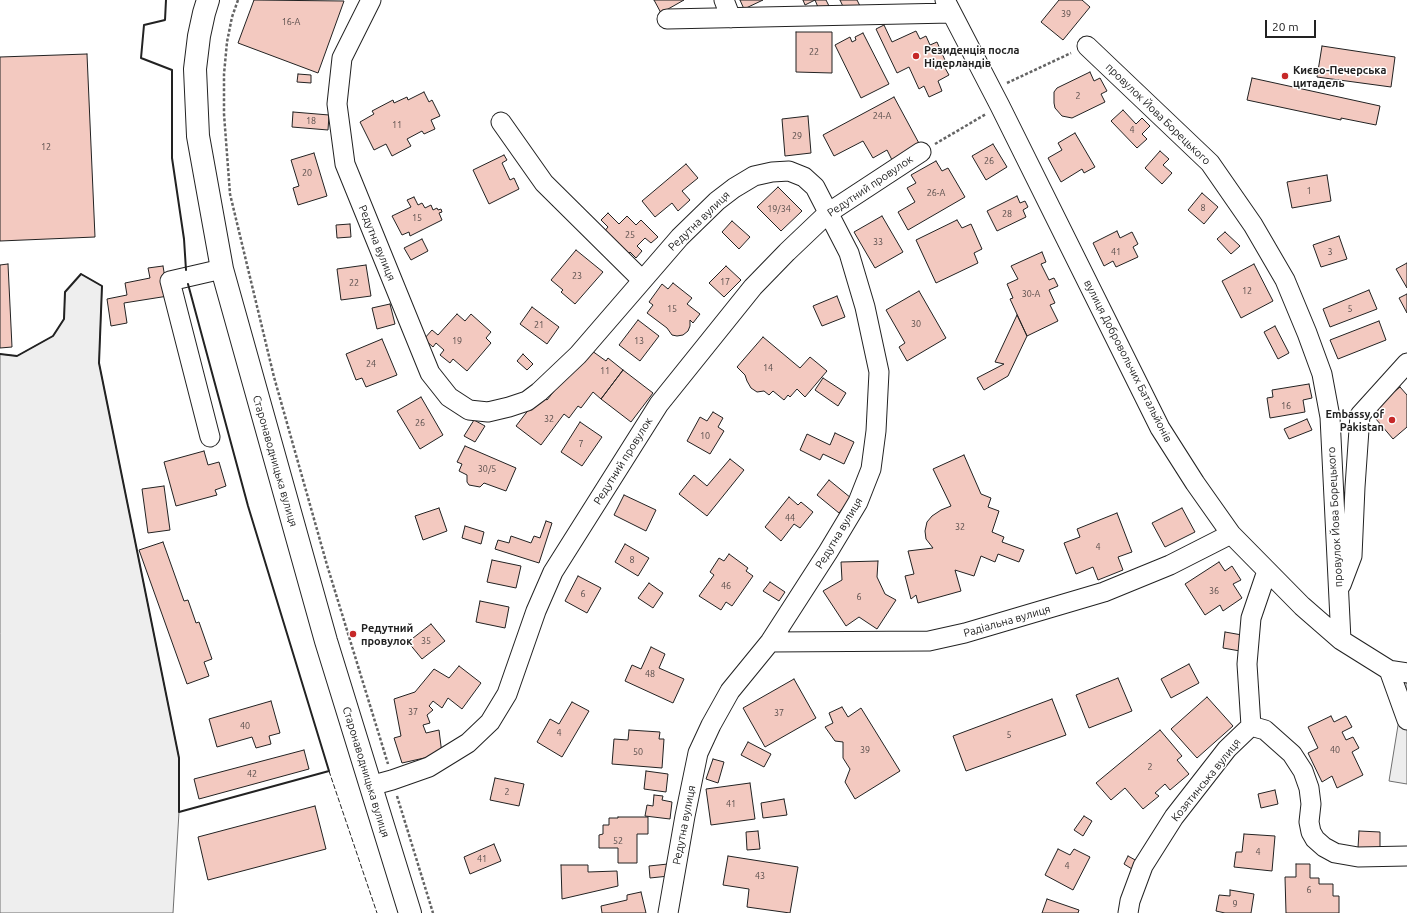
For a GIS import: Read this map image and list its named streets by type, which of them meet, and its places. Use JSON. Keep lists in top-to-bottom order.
{
  "streets": {
    "main road": ["Старонаводницька вулиця"],
    "street": [
      "провулок Йова Борецького",
      "Редутний провулок",
      "Редутна вулиця",
      "вулиця Добровольчих Батальйонів",
      "Радіальна вулиця",
      "Козятинська вулиця"
    ]
  },
  "crossings": [
    ["провулок Йова Борецького", "вулиця Добровольчих Батальйонів"],
    ["Редутний провулок", "Редутна вулиця"],
    ["Редутний провулок", "Старонаводницька вулиця"],
    ["Редутна вулиця", "Радіальна вулиця"],
    ["вулиця Добровольчих Батальйонів", "Радіальна вулиця"]
  ],
  "places": [
    "Резиденція посла Нідерландів",
    "Києво-Печерська цитадель",
    "Embassy of Pakistan",
    "Редутний провулок"
  ],
  "house_numbers": [
    "39",
    "16-А",
    "22",
    "2",
    "24-А",
    "18",
    "11",
    "4",
    "29",
    "12",
    "26",
    "20",
    "1",
    "26-А",
    "8",
    "19/34",
    "28",
    "15",
    "25",
    "33",
    "41",
    "3",
    "23",
    "17",
    "22",
    "12",
    "30-А",
    "15",
    "5",
    "30",
    "21",
    "19",
    "13",
    "24",
    "14",
    "11",
    "16",
    "32",
    "26",
    "10",
    "7",
    "30/5",
    "44",
    "32",
    "4",
    "8",
    "46",
    "36",
    "6",
    "6",
    "35",
    "48",
    "37",
    "37",
    "40",
    "4",
    "5",
    "39",
    "40",
    "50",
    "2",
    "42",
    "2",
    "41",
    "52",
    "4",
    "41",
    "4",
    "43",
    "6",
    "9"
  ],
  "scale_bar": "20 m"
}
